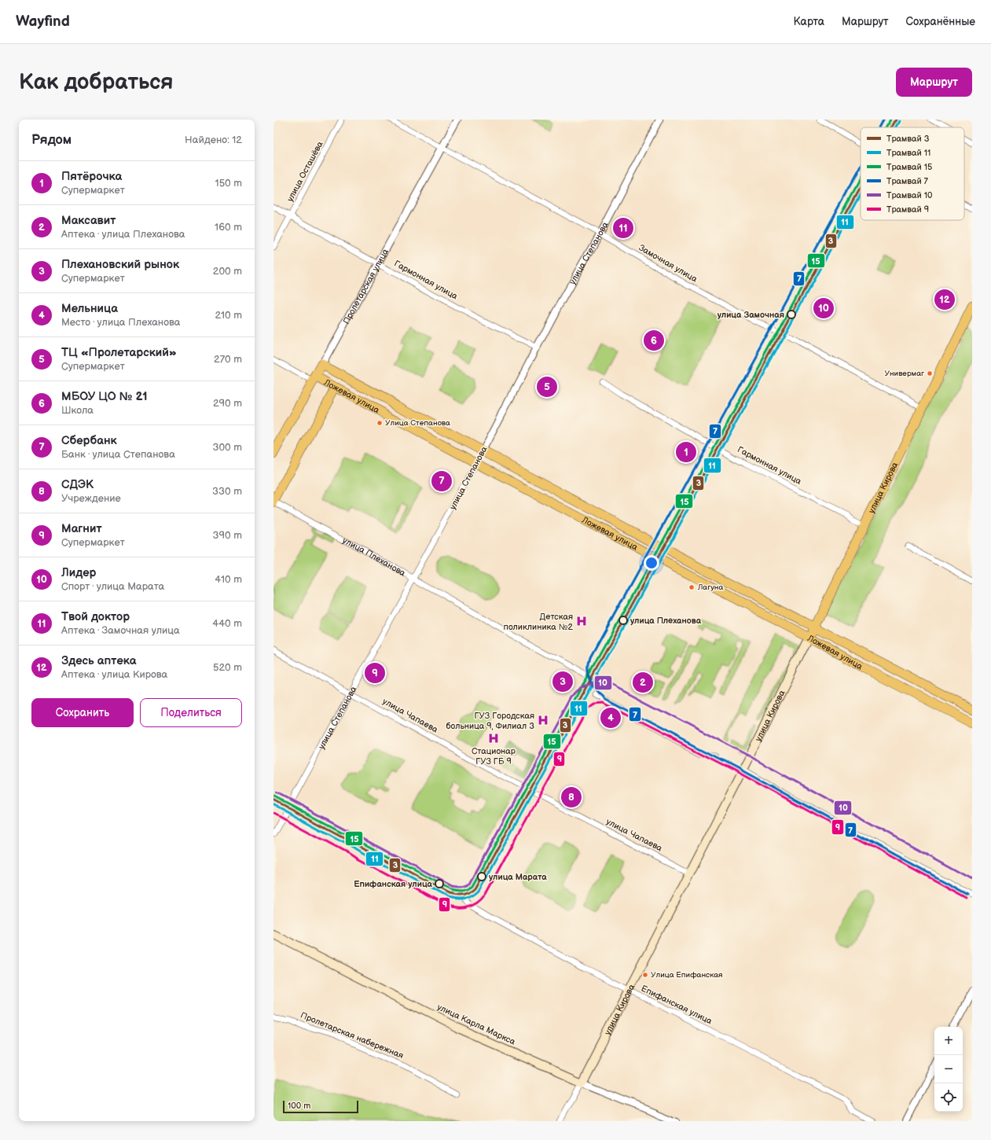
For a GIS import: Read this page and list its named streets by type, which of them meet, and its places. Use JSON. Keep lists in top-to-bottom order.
{
  "streets": {
    "main road": [
      "улица Степанова",
      "Пролетарская улица",
      "Ложевая улица",
      "улица Кирова",
      "улица Карла Маркса"
    ],
    "street": [
      "улица Осташёва",
      "Замочная улица",
      "Гармонная улица",
      "улица Плеханова",
      "улица Чапаева",
      "Епифанская улица",
      "Пролетарская набережная"
    ]
  },
  "crossings": [
    ["улица Осташёва", "Гармонная улица"],
    ["улица Степанова", "Замочная улица"],
    ["улица Степанова", "Гармонная улица"],
    ["улица Степанова", "Ложевая улица"],
    ["улица Степанова", "улица Плеханова"],
    ["улица Степанова", "улица Чапаева"],
    ["улица Степанова", "Епифанская улица"],
    ["Замочная улица", "Пролетарская улица"],
    ["Замочная улица", "улица Кирова"],
    ["Гармонная улица", "Пролетарская улица"],
    ["Гармонная улица", "улица Кирова"],
    ["Пролетарская улица", "Ложевая улица"],
    ["Ложевая улица", "улица Кирова"],
    ["улица Кирова", "улица Чапаева"],
    ["улица Кирова", "Епифанская улица"],
    ["улица Кирова", "улица Карла Маркса"]
  ],
  "places": {
    "other": [
      "улица Замочная",
      "Универмаг",
      "Улица Степанова",
      "Лагуна",
      "улица Плеханова",
      "улица Марата",
      "Епифанская улица",
      "Улица Епифанская"
    ],
    "hospital": ["Детская поликлиника №2", "ГУЗ Городская больница 9, Филиал 3", "Стационар ГУЗ ГБ 9"]
  },
  "lines": [
    "tram line 3",
    "tram line 15",
    "tram line 7",
    "tram line 11",
    "tram line 10",
    "tram line 9"
  ],
  "legend": [
    "Трамвай 3",
    "Трамвай 11",
    "Трамвай 15",
    "Трамвай 7",
    "Трамвай 10",
    "Трамвай 9"
  ],
  "scale_bar": "100 m",
  "page": {
    "header": "Wayfind",
    "nav": ["Карта", "Маршрут", "Сохранённые"],
    "buttons": [
      "Маршрут",
      ["Сохранить", "Поделиться"]
    ],
    "title": "Как добраться",
    "heading": ["Рядом", "Найдено: 12"],
    "list": [
      {
        "mark": "1",
        "name": "Пятёрочка",
        "note": "Супермаркет",
        "value": "150 m"
      },
      {
        "mark": "2",
        "name": "Максавит",
        "note": "Аптека · улица Плеханова",
        "value": "160 m"
      },
      {
        "mark": "3",
        "name": "Плехановский рынок",
        "note": "Супермаркет",
        "value": "200 m"
      },
      {
        "mark": "4",
        "name": "Мельница",
        "note": "Место · улица Плеханова",
        "value": "210 m"
      },
      {
        "mark": "5",
        "name": "ТЦ «Пролетарский»",
        "note": "Супермаркет",
        "value": "270 m"
      },
      {
        "mark": "6",
        "name": "МБОУ ЦО № 21",
        "note": "Школа",
        "value": "290 m"
      },
      {
        "mark": "7",
        "name": "Сбербанк",
        "note": "Банк · улица Степанова",
        "value": "300 m"
      },
      {
        "mark": "8",
        "name": "СДЭК",
        "note": "Учреждение",
        "value": "330 m"
      },
      {
        "mark": "9",
        "name": "Магнит",
        "note": "Супермаркет",
        "value": "390 m"
      },
      {
        "mark": "10",
        "name": "Лидер",
        "note": "Спорт · улица Марата",
        "value": "410 m"
      },
      {
        "mark": "11",
        "name": "Твой доктор",
        "note": "Аптека · Замочная улица",
        "value": "440 m"
      },
      {
        "mark": "12",
        "name": "Здесь аптека",
        "note": "Аптека · улица Кирова",
        "value": "520 m"
      }
    ],
    "pins": [
      "11",
      "12",
      "10",
      "6",
      "5",
      "1",
      "7",
      "9",
      "3",
      "2",
      "4",
      "8"
    ],
    "map_buttons": ["+", "−"],
    "scale": "100 m"
  }
}
